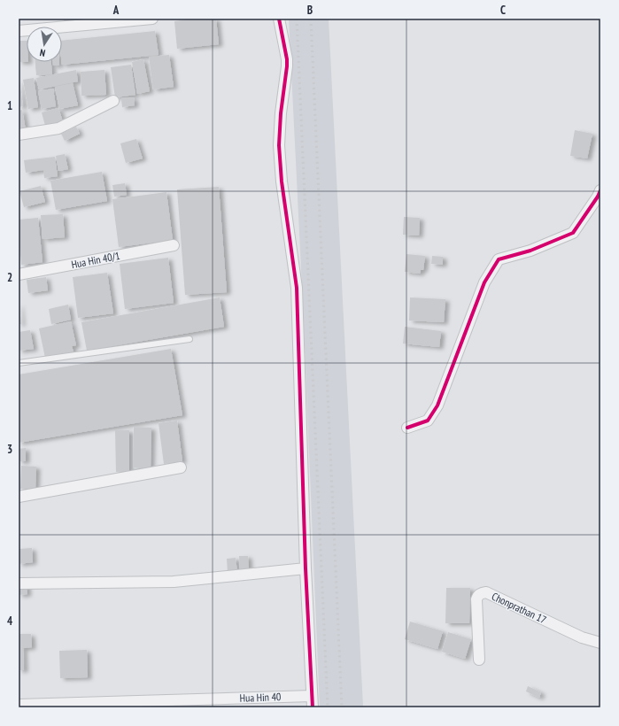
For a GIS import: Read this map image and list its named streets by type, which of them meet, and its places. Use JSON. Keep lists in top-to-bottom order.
{
  "streets": {
    "street": ["Hua Hin 40/1", "Chonprathan 17", "Hua Hin 40"]
  },
  "north": "bottom",
  "grid": {
    "columns": ["A", "B", "C"],
    "rows": [
      "1",
      "2",
      "3",
      "4"
    ]
  }
}
